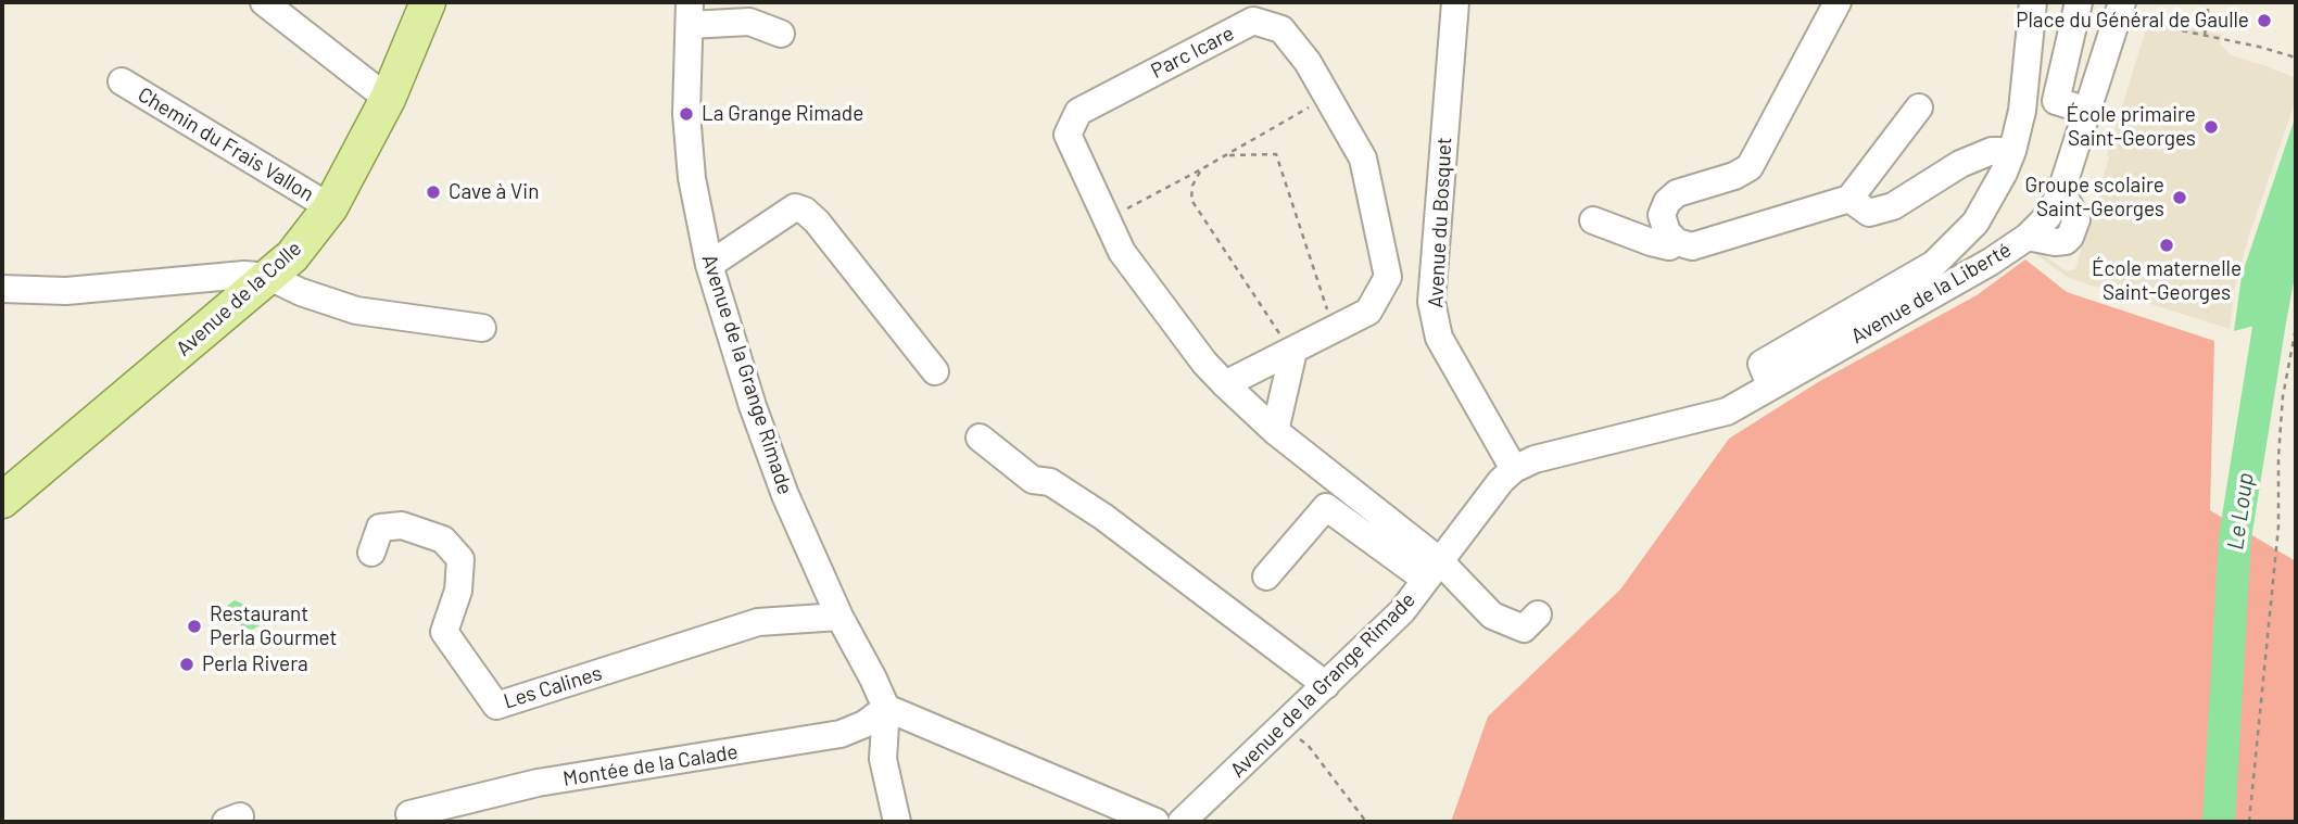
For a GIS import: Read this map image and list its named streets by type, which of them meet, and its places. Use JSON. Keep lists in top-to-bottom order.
{
  "streets": {
    "main road": ["Avenue de la Colle"],
    "street": [
      "Parc Icare",
      "Chemin du Frais Vallon",
      "Avenue du Bosquet",
      "Avenue de la Liberté",
      "Avenue de la Grange Rimade",
      "Les Calines",
      "Montée de la Calade"
    ]
  },
  "crossings": [
    ["Parc Icare", "Avenue de la Grange Rimade"],
    ["Chemin du Frais Vallon", "Avenue de la Colle"],
    ["Avenue du Bosquet", "Avenue de la Grange Rimade"],
    ["Avenue de la Liberté", "Avenue de la Grange Rimade"],
    ["Avenue de la Grange Rimade", "Les Calines"],
    ["Avenue de la Grange Rimade", "Montée de la Calade"]
  ],
  "water": ["Le Loup"],
  "places": [
    "Place du Général de Gaulle",
    "La Grange Rimade",
    "École primaire Saint-Georges",
    "Cave à Vin",
    "Groupe scolaire Saint-Georges",
    "École maternelle Saint-Georges",
    "Restaurant Perla Gourmet",
    "Perla Rivera"
  ]
}
